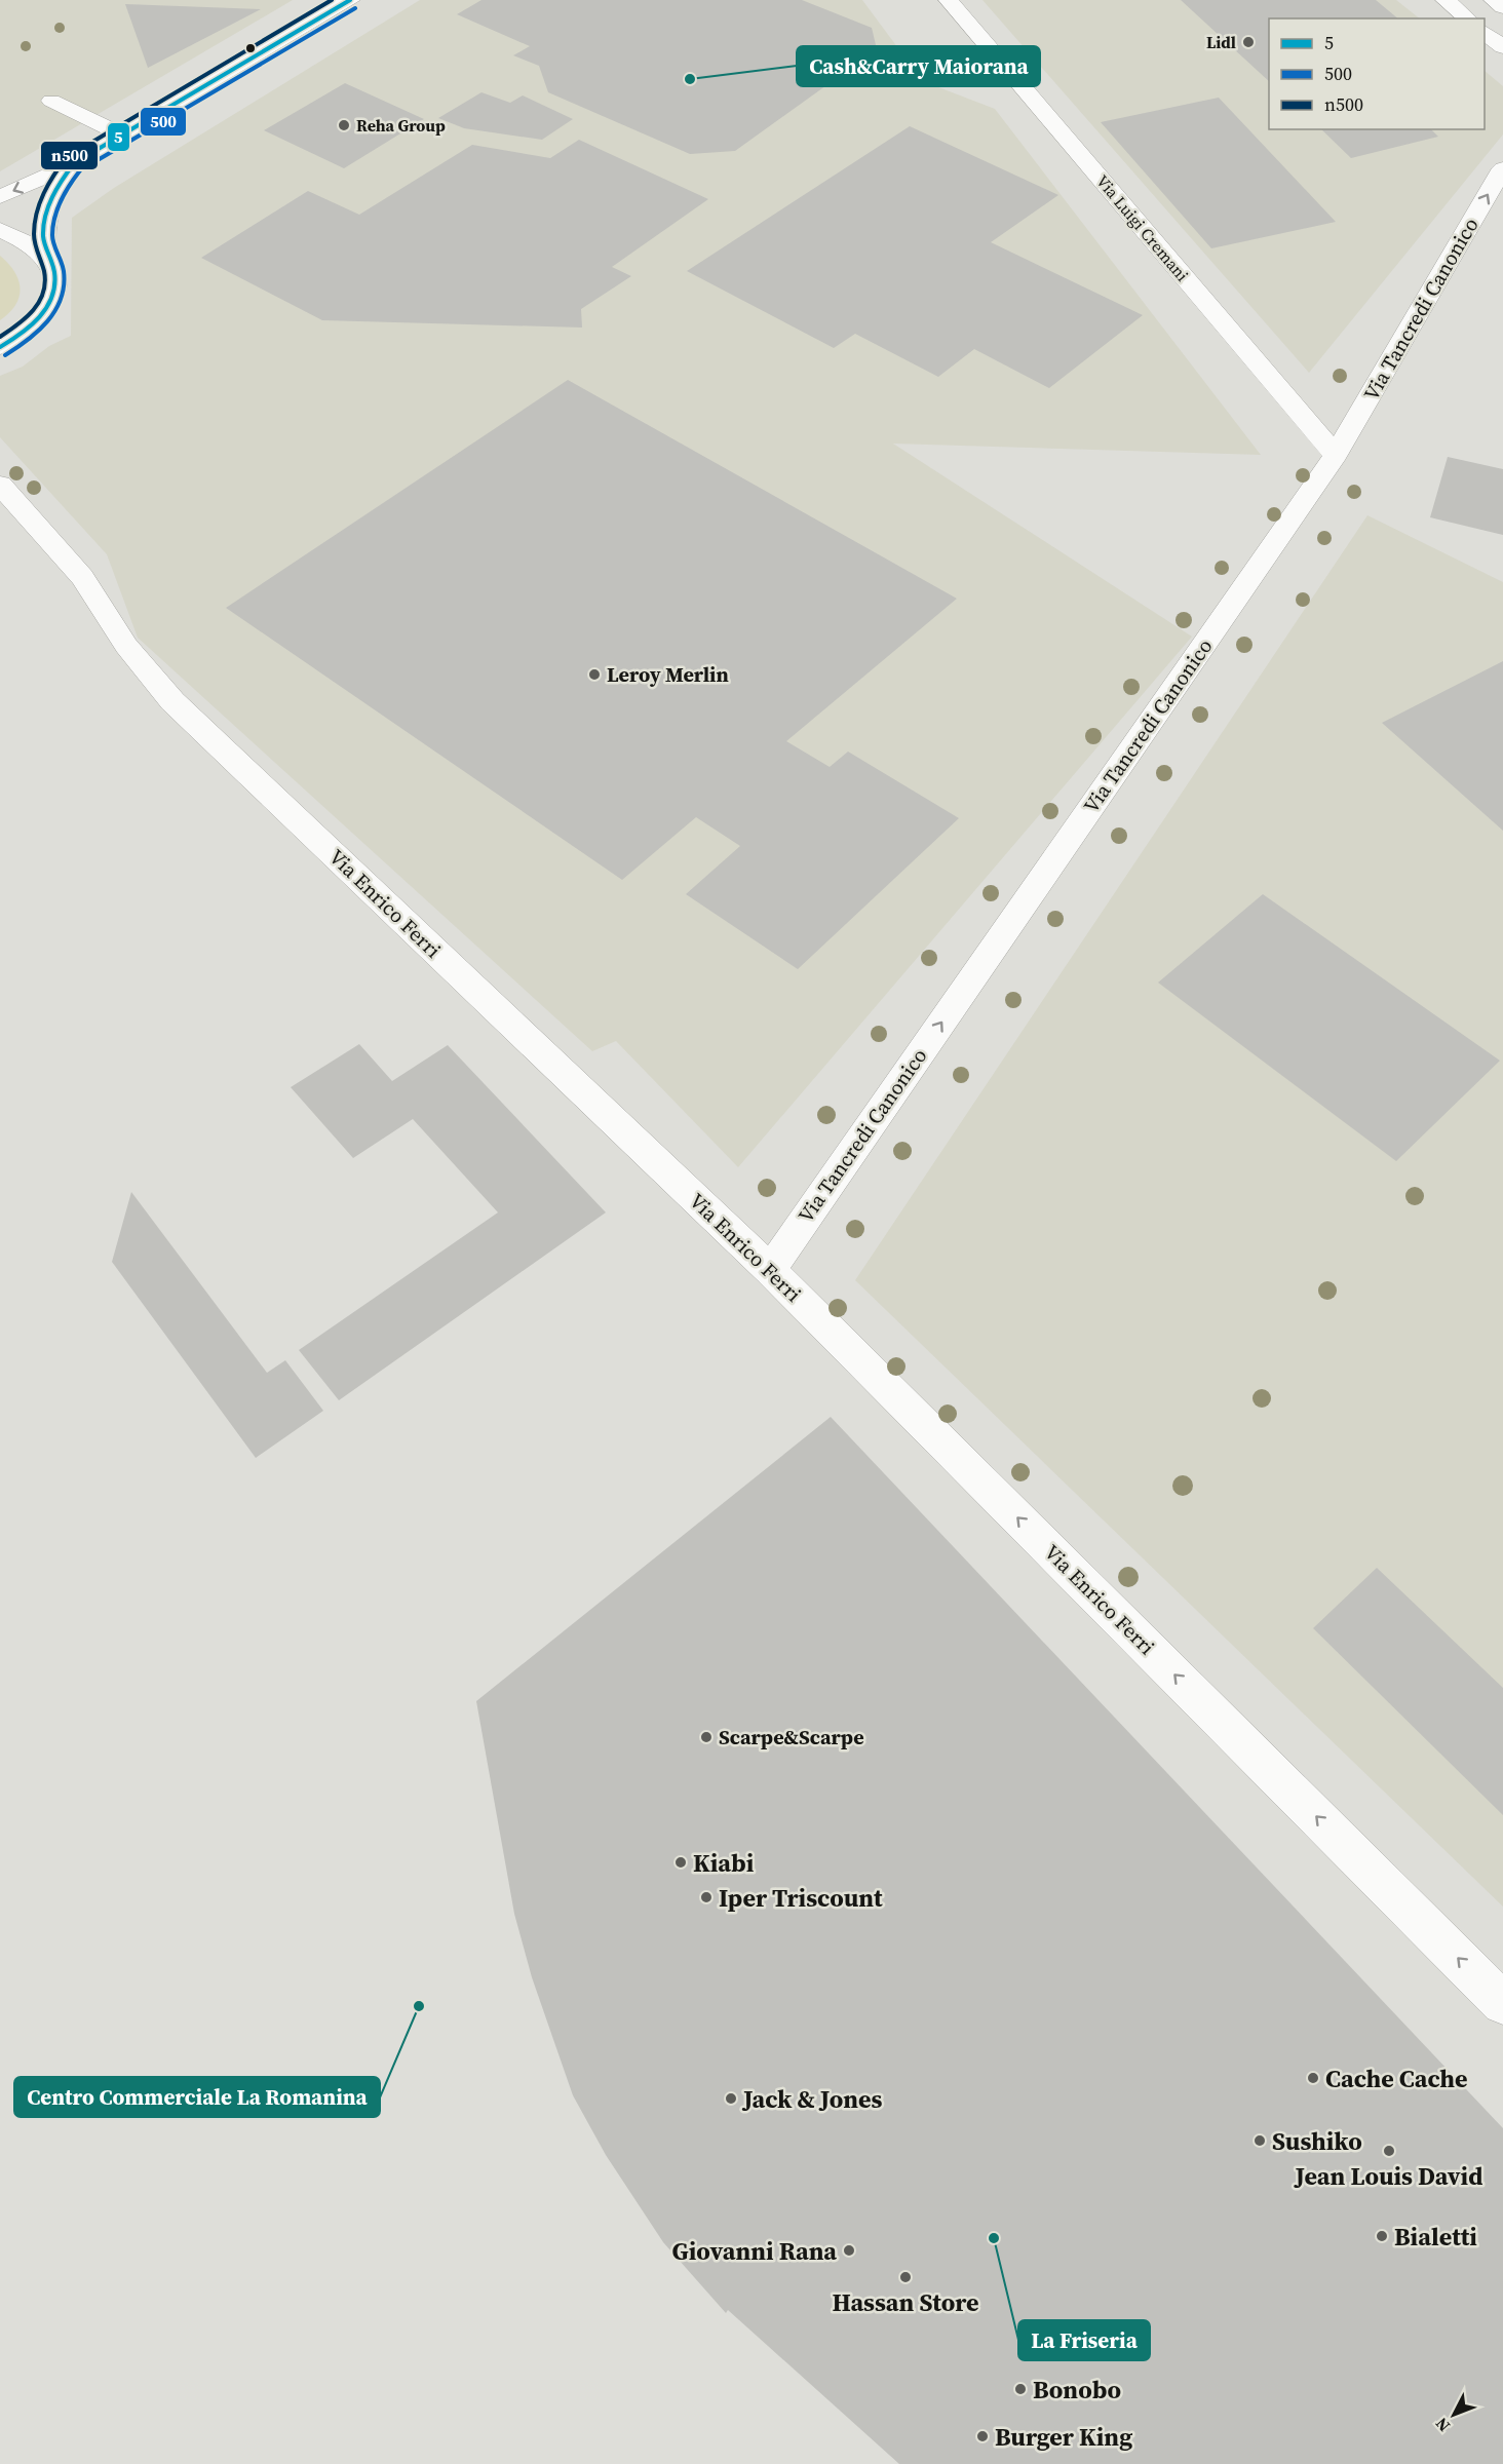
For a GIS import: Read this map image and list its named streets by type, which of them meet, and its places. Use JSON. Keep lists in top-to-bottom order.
{
  "streets": {
    "street": ["Via Luigi Cremani", "Via Tancredi Canonico", "Via Enrico Ferri"]
  },
  "crossings": [
    ["Via Luigi Cremani", "Via Tancredi Canonico"],
    ["Via Tancredi Canonico", "Via Enrico Ferri"]
  ],
  "one_way": ["Via Tancredi Canonico", "Via Enrico Ferri"],
  "places": [
    "Lidl",
    "Cash&Carry Maiorana",
    "Reha Group",
    "Leroy Merlin",
    "Scarpe&Scarpe",
    "Kiabi",
    "Iper Triscount",
    "Centro Commerciale La Romanina",
    "Cache Cache",
    "Jack & Jones",
    "Sushiko",
    "Jean Louis David",
    "Bialetti",
    "La Friseria",
    "Giovanni Rana",
    "Hassan Store",
    "Bonobo",
    "Burger King"
  ],
  "lines": ["transit line 5", "transit line n500", "transit line 500"],
  "legend": ["5", "500", "n500"],
  "north": "bottom left"
}
